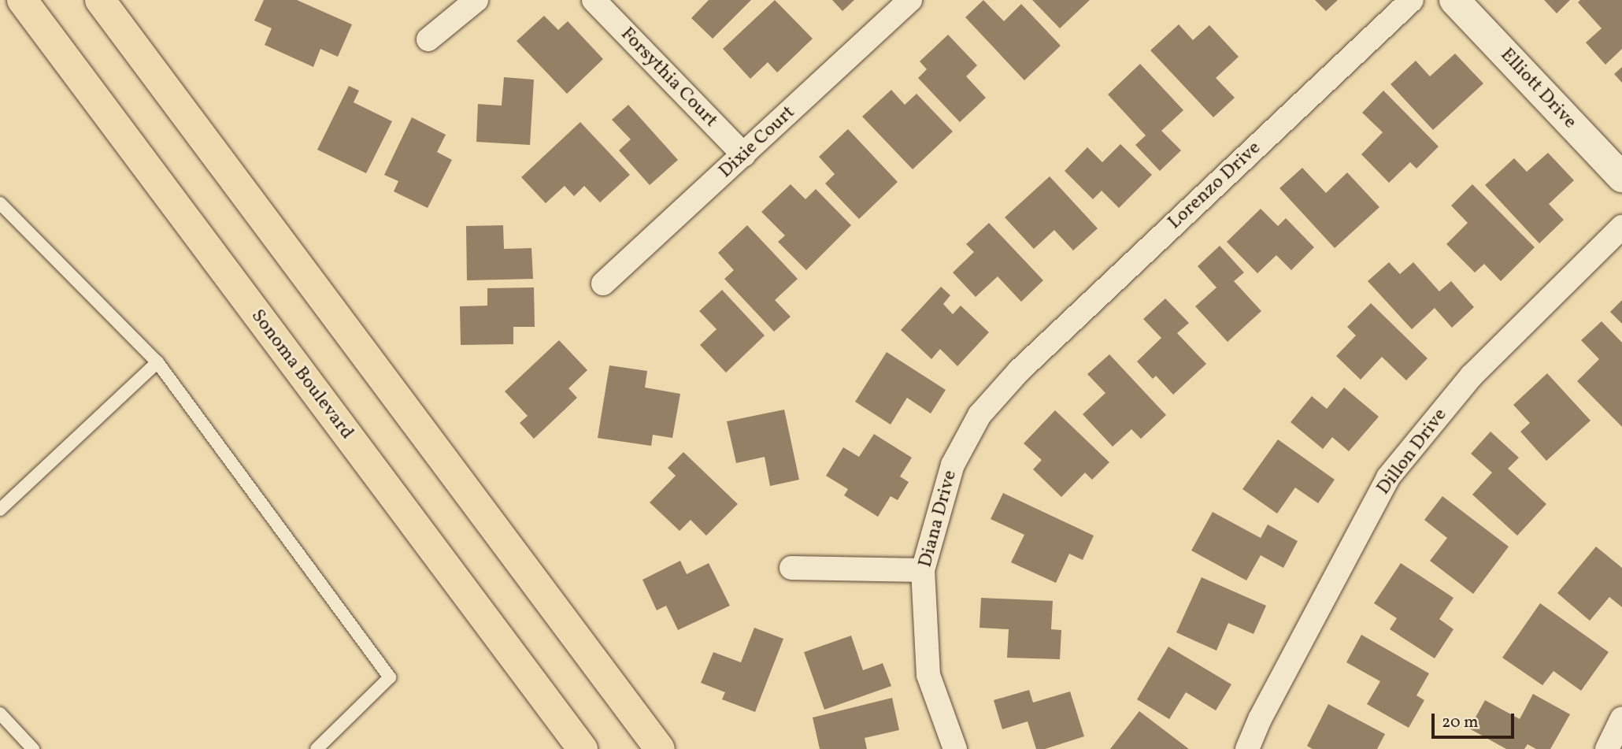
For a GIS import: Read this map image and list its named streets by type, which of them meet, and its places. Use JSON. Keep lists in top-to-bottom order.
{
  "streets": {
    "highway": ["Sonoma Boulevard"],
    "street": [
      "Forsythia Court",
      "Elliott Drive",
      "Dixie Court",
      "Lorenzo Drive",
      "Dillon Drive",
      "Diana Drive"
    ]
  },
  "crossings": [
    ["Forsythia Court", "Dixie Court"],
    ["Lorenzo Drive", "Diana Drive"]
  ],
  "scale_bar": "20 m"
}
